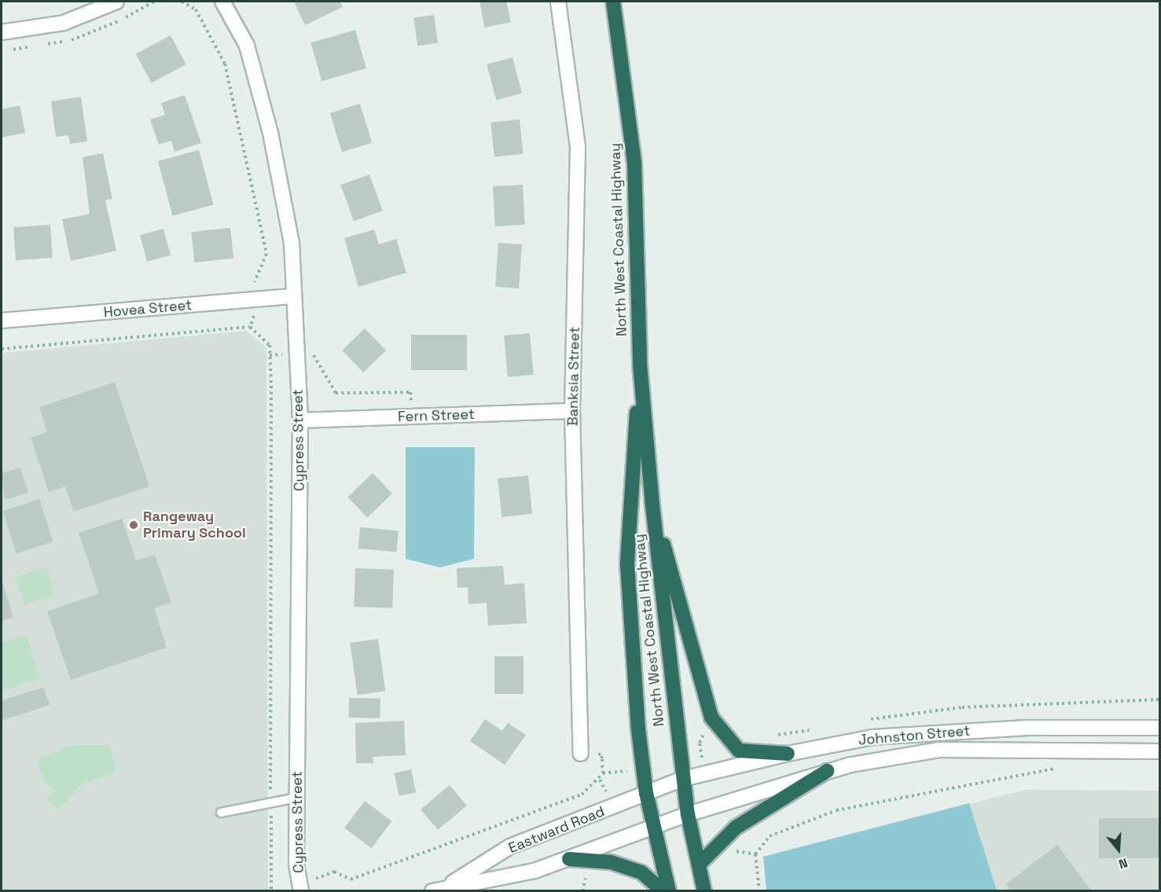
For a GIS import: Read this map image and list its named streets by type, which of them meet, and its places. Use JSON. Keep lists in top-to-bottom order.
{
  "streets": {
    "highway": ["North West Coastal Highway"],
    "street": [
      "Hovea Street",
      "Banksia Street",
      "Fern Street",
      "Cypress Street",
      "Johnston Street",
      "Eastward Road"
    ]
  },
  "crossings": [
    ["North West Coastal Highway", "Johnston Street"],
    ["North West Coastal Highway", "Eastward Road"],
    ["Hovea Street", "Cypress Street"],
    ["Banksia Street", "Fern Street"],
    ["Fern Street", "Cypress Street"],
    ["Johnston Street", "Eastward Road"]
  ],
  "places": ["Rangeway Primary School"],
  "north": "bottom"
}
